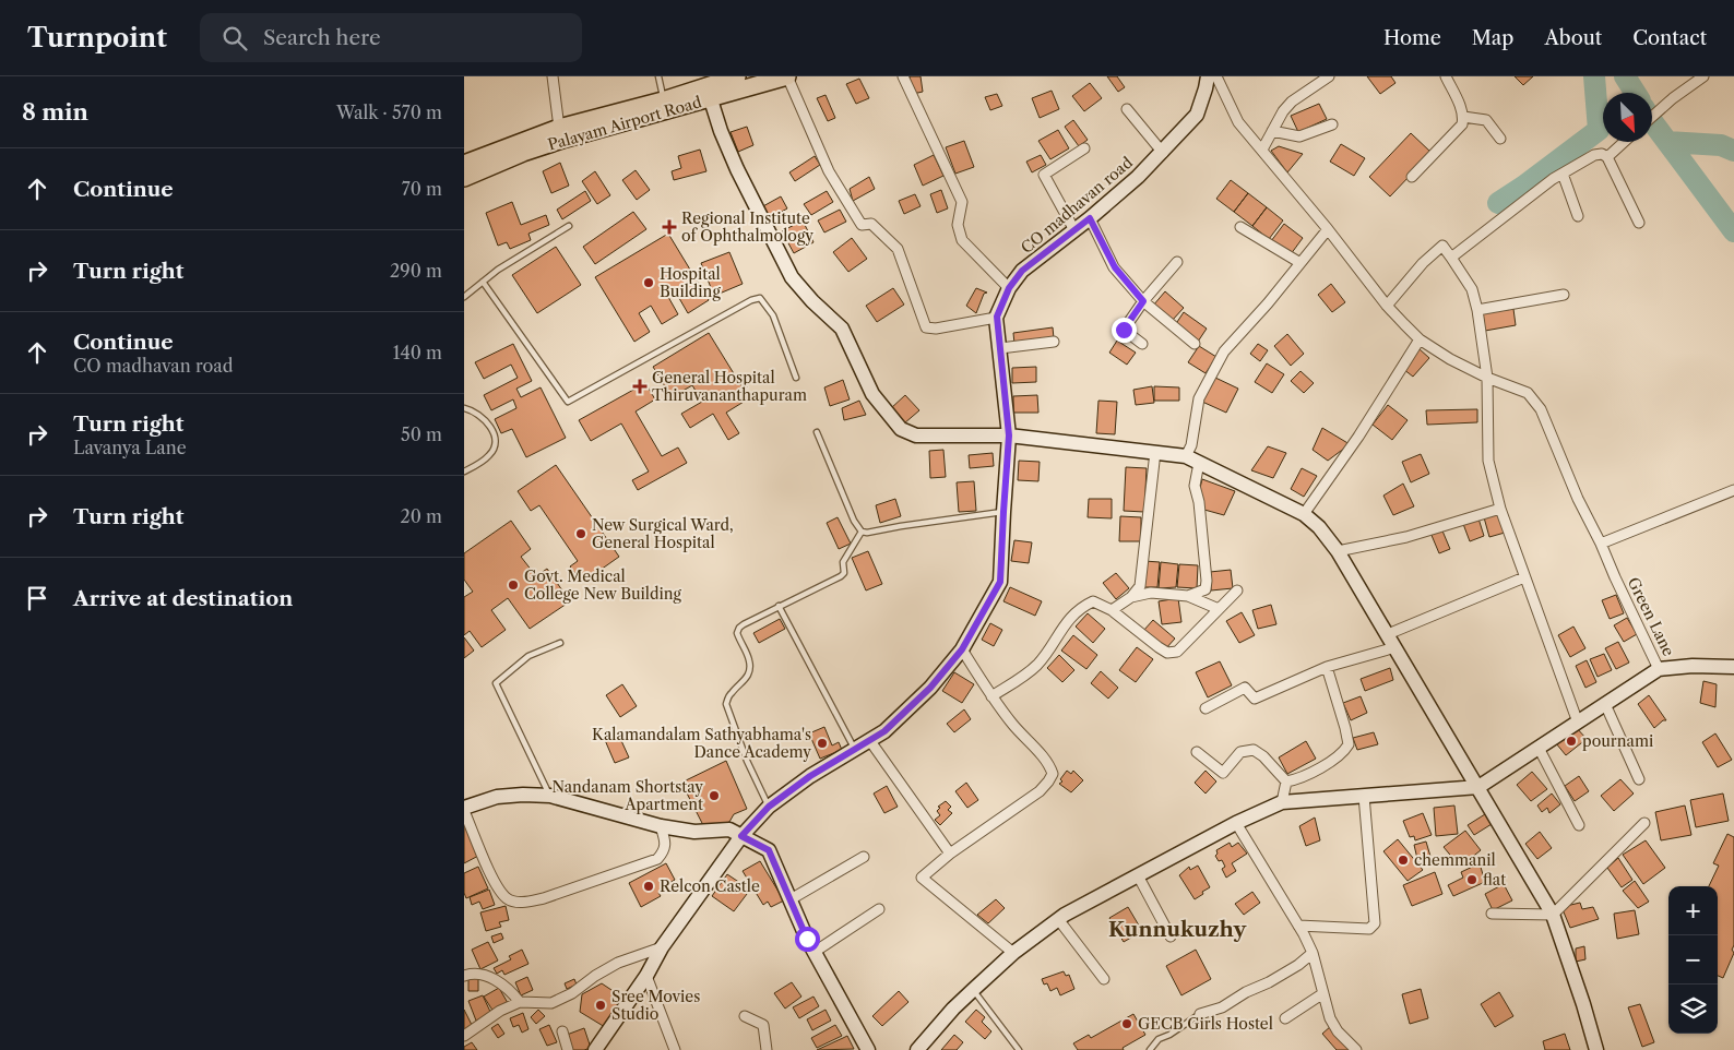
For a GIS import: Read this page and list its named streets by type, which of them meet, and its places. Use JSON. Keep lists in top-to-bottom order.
{
  "streets": {
    "main road": ["Palayam Airport Road"],
    "street": ["CO madhavan road", "Green Lane"]
  },
  "districts": ["Kunnukuzhy"],
  "places": {
    "health": ["Regional Institute of Ophthalmology", "General Hospital Thiruvananthapuram"],
    "other": [
      "Hospital Building",
      "New Surgical Ward, General Hospital",
      "Govt. Medical College New Building",
      "pournami",
      "Kalamandalam Sathyabhama's Dance Academy",
      "Nandanam Shortstay Apartment",
      "chemmanil",
      "flat",
      "Relcon Castle",
      "Sree Movies Studio",
      "GECB Girls Hostel"
    ]
  },
  "north": "bottom right",
  "page": {
    "header": "Turnpoint",
    "search": "Search here",
    "nav": [
      "Home",
      "Map",
      "About",
      "Contact"
    ],
    "heading": ["8 min", "Walk · 570 m"],
    "list": [
      ["Continue", "70 m"],
      ["Turn right", "290 m"],
      ["Continue", "CO madhavan road", "140 m"],
      ["Turn right", "Lavanya Lane", "50 m"],
      ["Turn right", "20 m"],
      "Arrive at destination"
    ],
    "map_buttons": ["+", "−"]
  }
}
